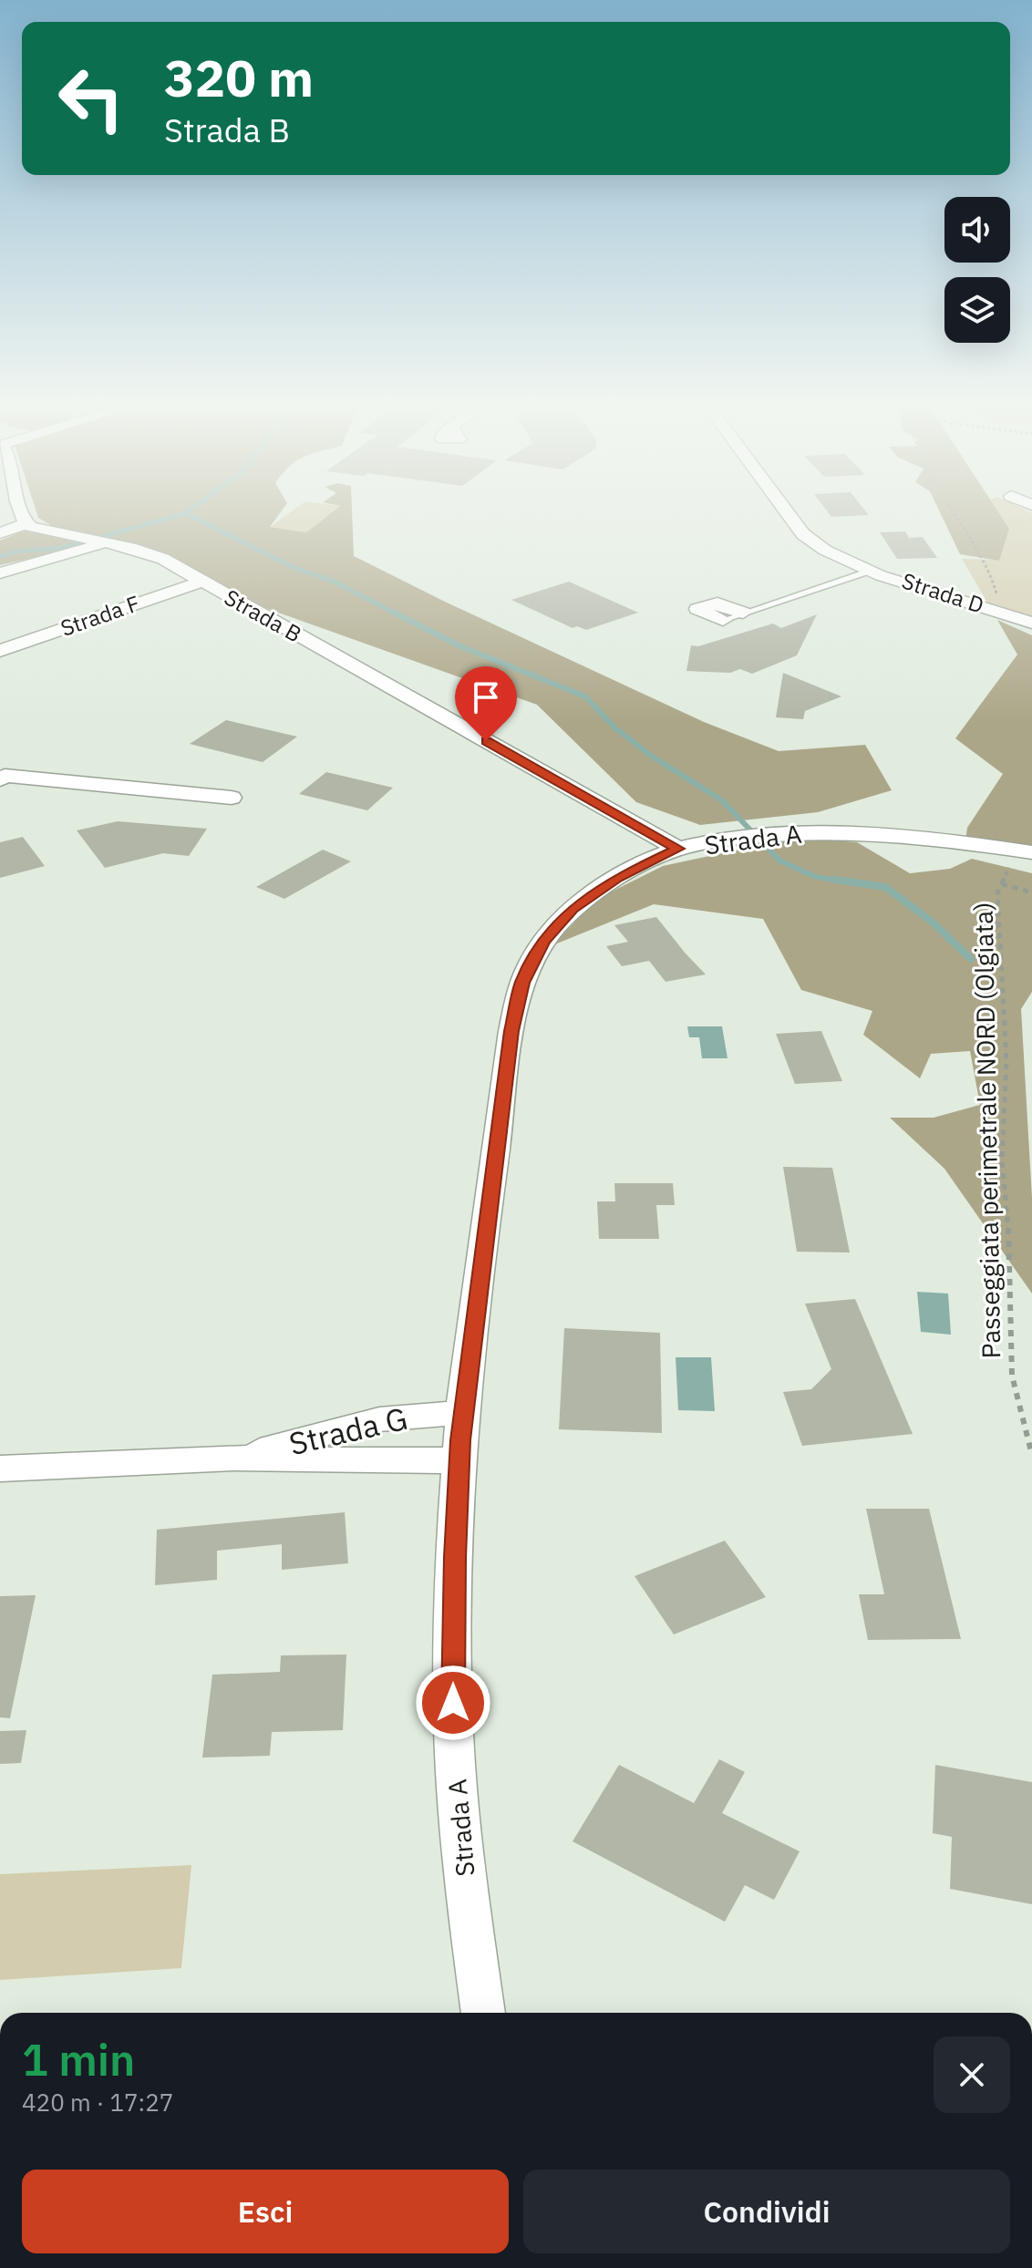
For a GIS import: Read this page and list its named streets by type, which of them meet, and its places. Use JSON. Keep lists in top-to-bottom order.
{
  "streets": {
    "street": [
      "Strada D",
      "Strada F",
      "Strada B",
      "Strada A",
      "Strada G"
    ],
    "path": ["Passeggiata perimetrale NORD (Olgiata)"]
  },
  "crossings": [
    ["Strada F", "Strada B"],
    ["Strada B", "Strada A"],
    ["Strada A", "Passeggiata perimetrale NORD (Olgiata)"],
    ["Strada A", "Strada G"]
  ],
  "page": {
    "turn": ["320 m", "Strada B"],
    "heading": ["1 min", "420 m · 17:27"],
    "buttons": ["Esci", "Condividi"]
  }
}
